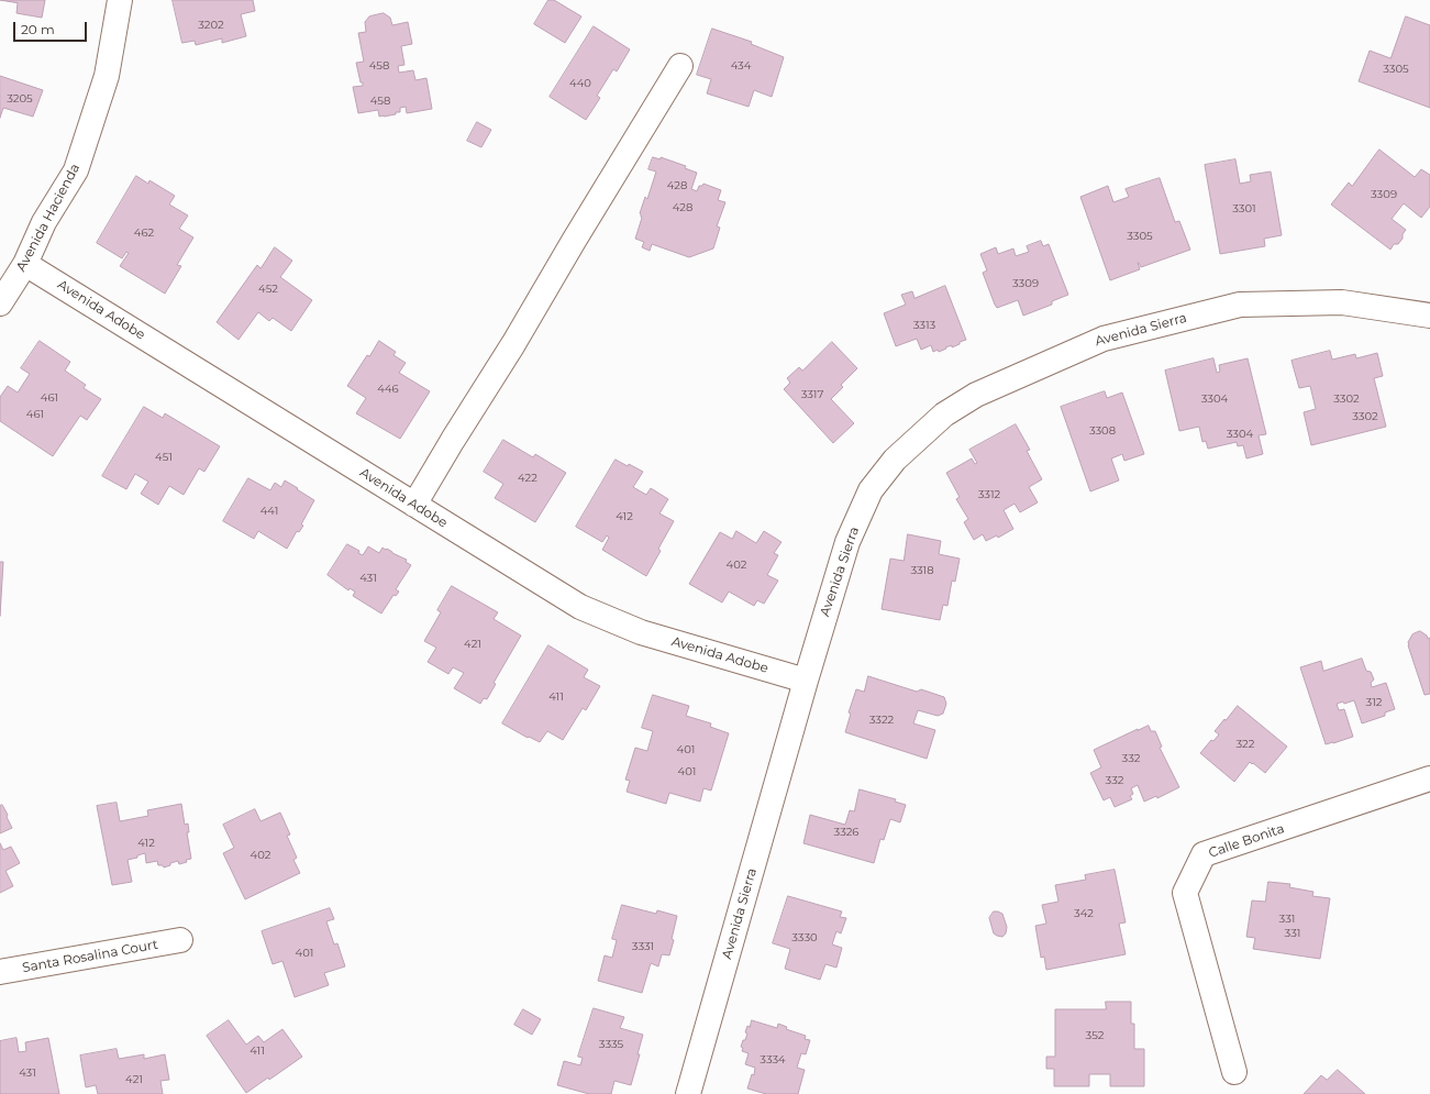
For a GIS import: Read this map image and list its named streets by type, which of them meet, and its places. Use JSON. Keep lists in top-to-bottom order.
{
  "streets": {
    "street": [
      "Avenida Hacienda",
      "Avenida Adobe",
      "Avenida Sierra",
      "Calle Bonita",
      "Santa Rosalina Court"
    ]
  },
  "crossings": [
    ["Avenida Hacienda", "Avenida Adobe"],
    ["Avenida Adobe", "Avenida Sierra"]
  ],
  "house_numbers": [
    "3202",
    "458",
    "434",
    "3305",
    "440",
    "3205",
    "458",
    "428",
    "3309",
    "428",
    "3301",
    "462",
    "3305",
    "3309",
    "452",
    "3313",
    "446",
    "3317",
    "461",
    "3304",
    "3302",
    "461",
    "3302",
    "3308",
    "3304",
    "451",
    "422",
    "3312",
    "441",
    "412",
    "402",
    "3318",
    "431",
    "421",
    "411",
    "312",
    "3322",
    "322",
    "401",
    "332",
    "401",
    "332",
    "3326",
    "412",
    "402",
    "342",
    "331",
    "331",
    "3330",
    "3331",
    "401",
    "352",
    "3335",
    "411",
    "3334",
    "431",
    "421"
  ],
  "scale_bar": "20 m"
}
